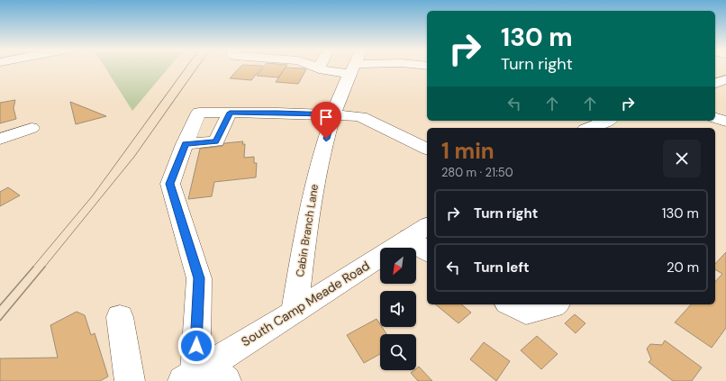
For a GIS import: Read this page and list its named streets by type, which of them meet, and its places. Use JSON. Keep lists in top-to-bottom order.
{
  "streets": {
    "street": ["Cabin Branch Lane", "South Camp Meade Road"]
  },
  "crossings": [
    ["Cabin Branch Lane", "South Camp Meade Road"]
  ],
  "north": "bottom left",
  "page": {
    "turn": ["130 m", "Turn right"],
    "heading": ["1 min", "280 m · 21:50"],
    "list": [
      {
        "name": "Turn right",
        "value": "130 m"
      },
      {
        "name": "Turn left",
        "value": "20 m"
      }
    ]
  }
}
